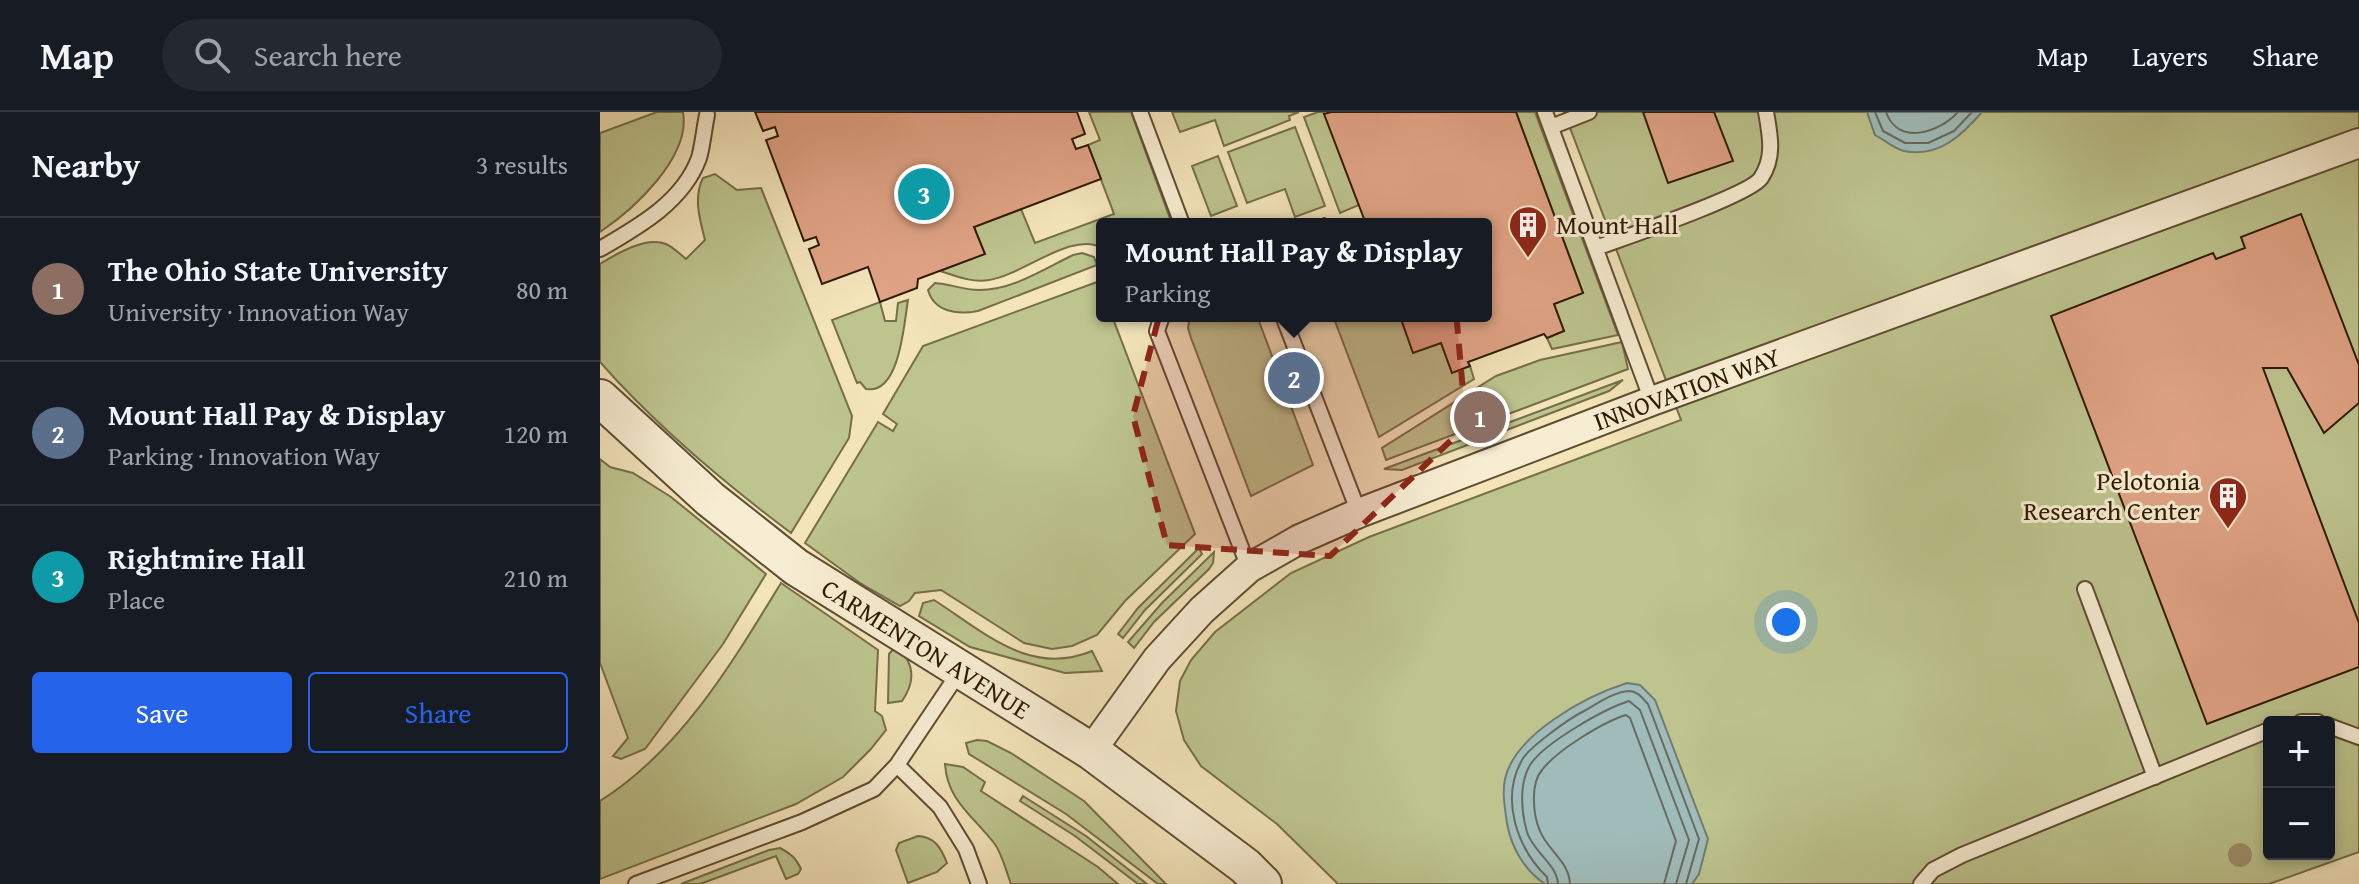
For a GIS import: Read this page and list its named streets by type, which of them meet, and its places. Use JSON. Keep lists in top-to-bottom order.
{
  "streets": {
    "street": ["INNOVATION WAY", "CARMENTON AVENUE"]
  },
  "crossings": [
    ["INNOVATION WAY", "CARMENTON AVENUE"]
  ],
  "places": {
    "building": ["Mount Hall", "Pelotonia Research Center"]
  },
  "page": {
    "header": "Map",
    "search": "Search here",
    "nav": ["Map", "Layers", "Share"],
    "heading": ["Nearby", "3 results"],
    "pins": ["3", "2", "1"],
    "list": [
      {
        "mark": "1",
        "name": "The Ohio State University",
        "note": "University · Innovation Way",
        "value": "80 m"
      },
      {
        "mark": "2",
        "name": "Mount Hall Pay & Display",
        "note": "Parking · Innovation Way",
        "value": "120 m"
      },
      {
        "mark": "3",
        "name": "Rightmire Hall",
        "note": "Place",
        "value": "210 m"
      }
    ],
    "popup": ["Mount Hall Pay & Display", "Parking"],
    "buttons": ["Save", "Share"],
    "map_buttons": ["+", "−"]
  }
}
